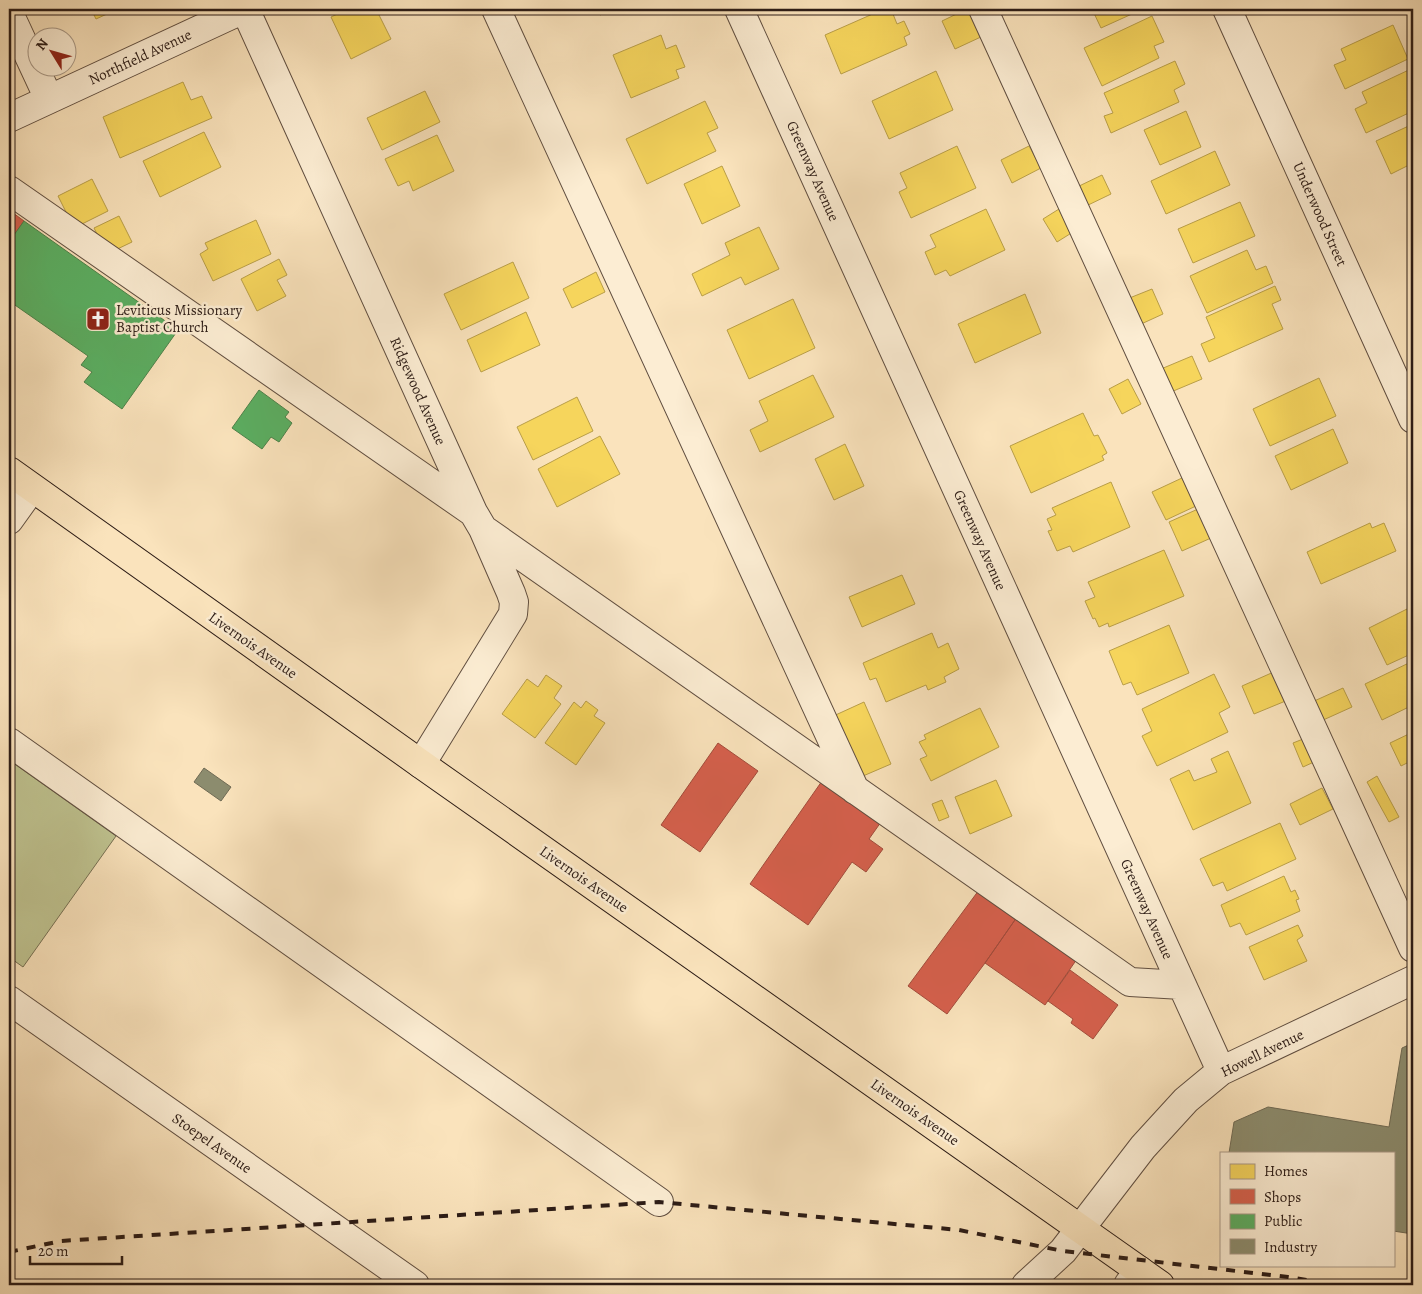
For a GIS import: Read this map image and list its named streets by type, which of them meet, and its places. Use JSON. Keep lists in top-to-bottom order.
{
  "streets": {
    "main road": ["Livernois Avenue"],
    "street": [
      "Northfield Avenue",
      "Greenway Avenue",
      "Underwood Street",
      "Ridgewood Avenue",
      "Howell Avenue",
      "Stoepel Avenue"
    ]
  },
  "crossings": [
    ["Northfield Avenue", "Ridgewood Avenue"],
    ["Greenway Avenue", "Howell Avenue"],
    ["Ridgewood Avenue", "Livernois Avenue"],
    ["Livernois Avenue", "Howell Avenue"]
  ],
  "places": {
    "church": ["Leviticus Missionary Baptist Church"]
  },
  "legend": [
    "Homes",
    "Shops",
    "Public",
    "Industry"
  ],
  "scale_bar": "20 m",
  "north": "top left"
}
